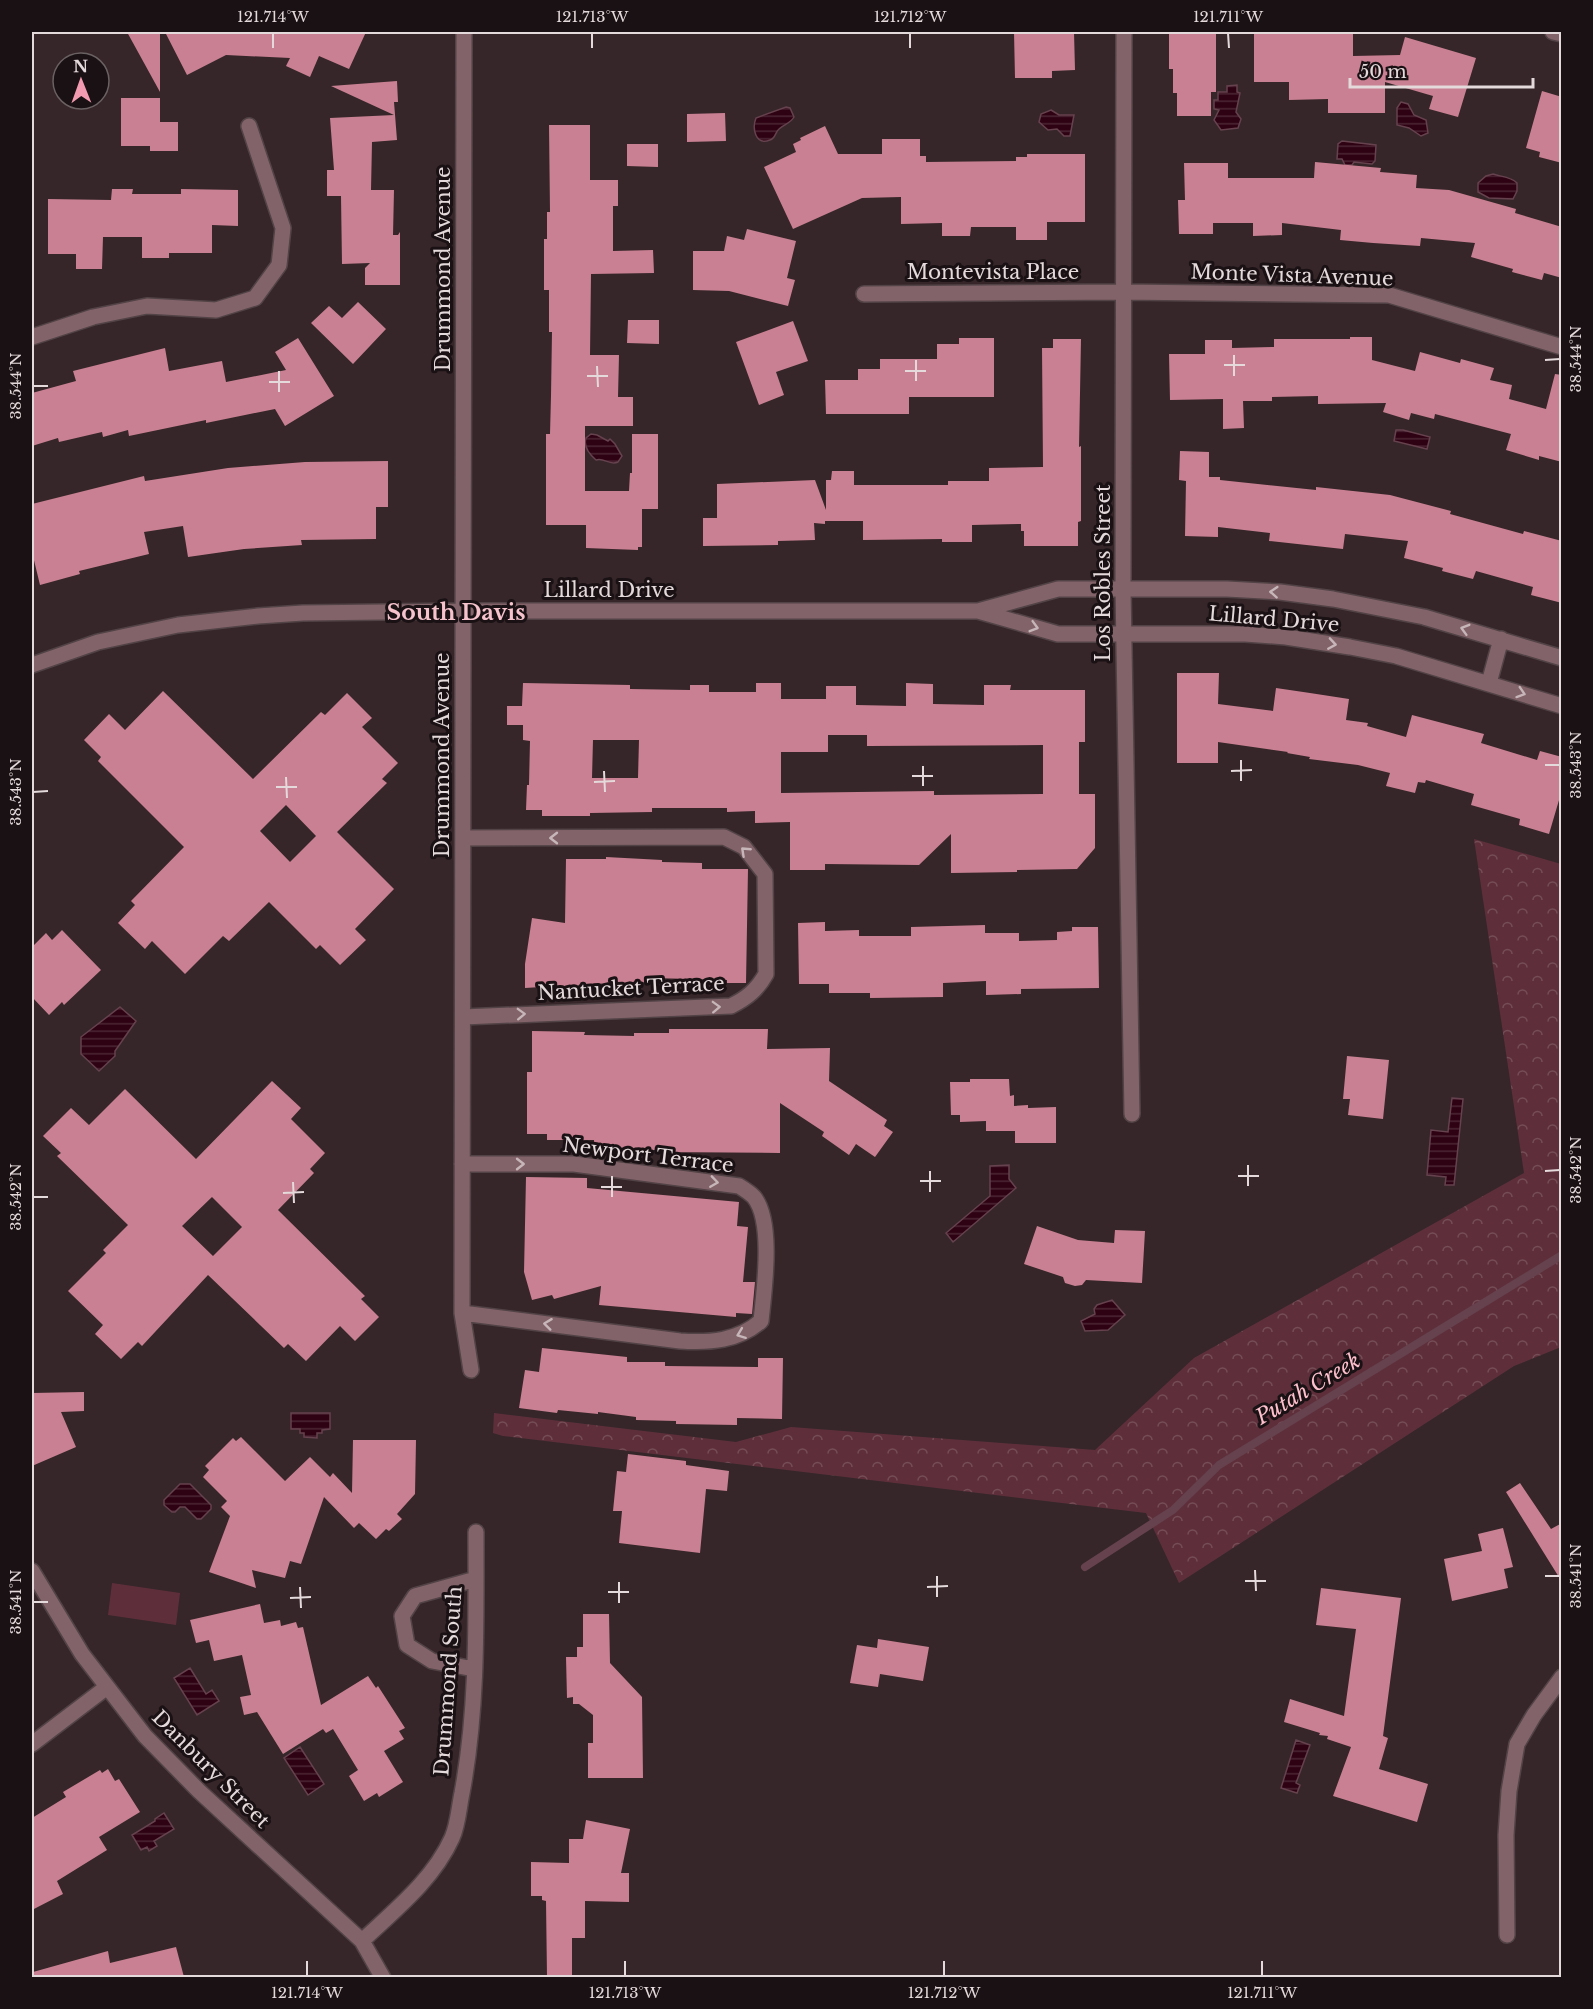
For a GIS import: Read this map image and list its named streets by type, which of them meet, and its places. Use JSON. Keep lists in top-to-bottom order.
{
  "streets": {
    "street": [
      "Drummond Avenue",
      "Montevista Place",
      "Monte Vista Avenue",
      "Los Robles Street",
      "Lillard Drive",
      "Nantucket Terrace",
      "Newport Terrace",
      "Drummond South",
      "Danbury Street"
    ]
  },
  "crossings": [
    ["Drummond Avenue", "Lillard Drive"],
    ["Drummond Avenue", "Nantucket Terrace"],
    ["Drummond Avenue", "Newport Terrace"],
    ["Montevista Place", "Monte Vista Avenue"],
    ["Montevista Place", "Los Robles Street"],
    ["Monte Vista Avenue", "Los Robles Street"],
    ["Los Robles Street", "Lillard Drive"],
    ["Drummond South", "Danbury Street"]
  ],
  "districts": ["South Davis"],
  "water": ["Putah Creek"],
  "scale_bar": "50 m",
  "north": "top",
  "coordinates": [
    "121.714°W",
    "121.713°W",
    "121.712°W",
    "121.711°W",
    "38.544°N",
    "38.543°N",
    "38.542°N",
    "38.541°N"
  ]
}
